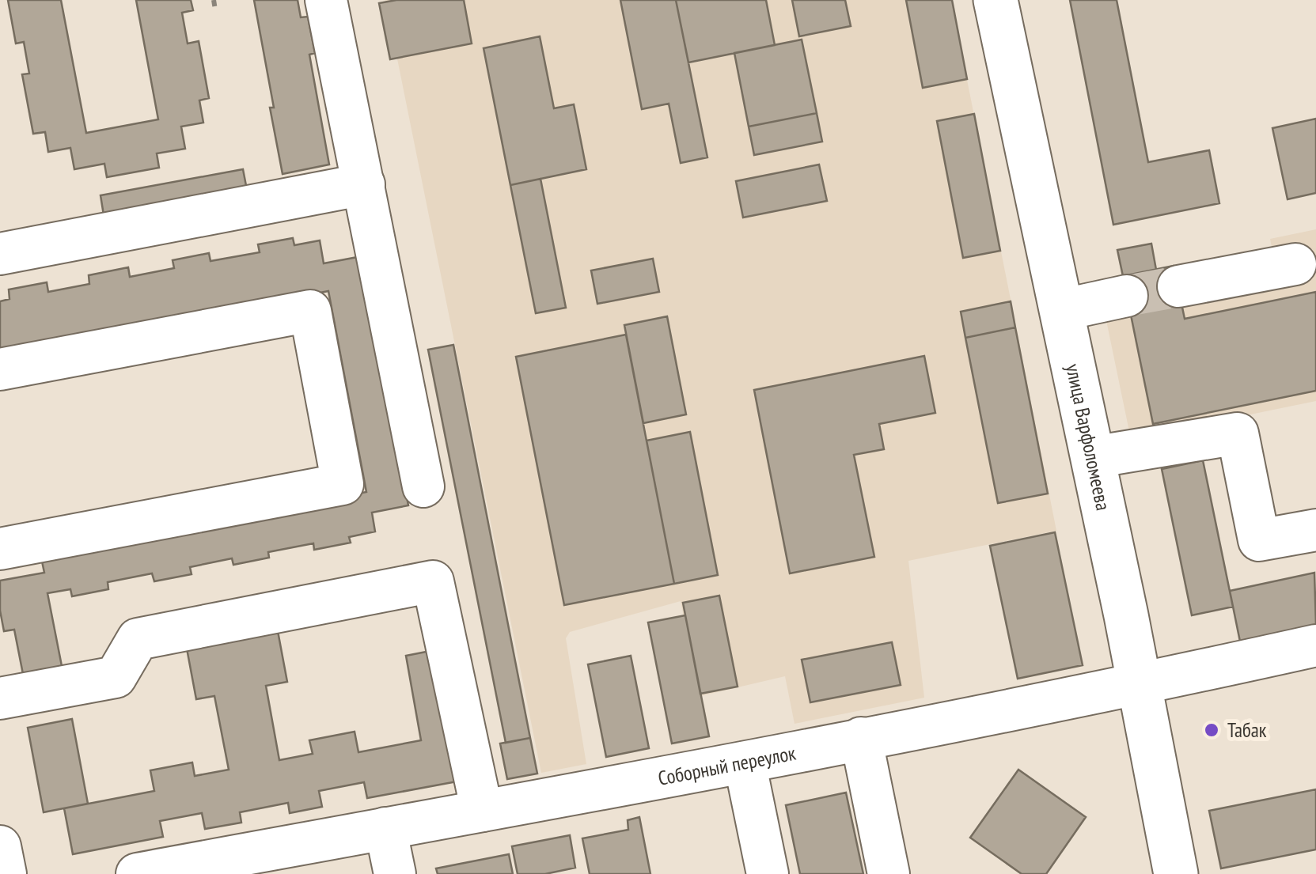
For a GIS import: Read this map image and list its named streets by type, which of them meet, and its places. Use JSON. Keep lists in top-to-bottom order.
{
  "streets": {
    "main road": ["улица Варфоломеева"],
    "street": ["Соборный переулок"]
  },
  "crossings": [
    ["улица Варфоломеева", "Соборный переулок"]
  ],
  "places": ["Табак"]
}
